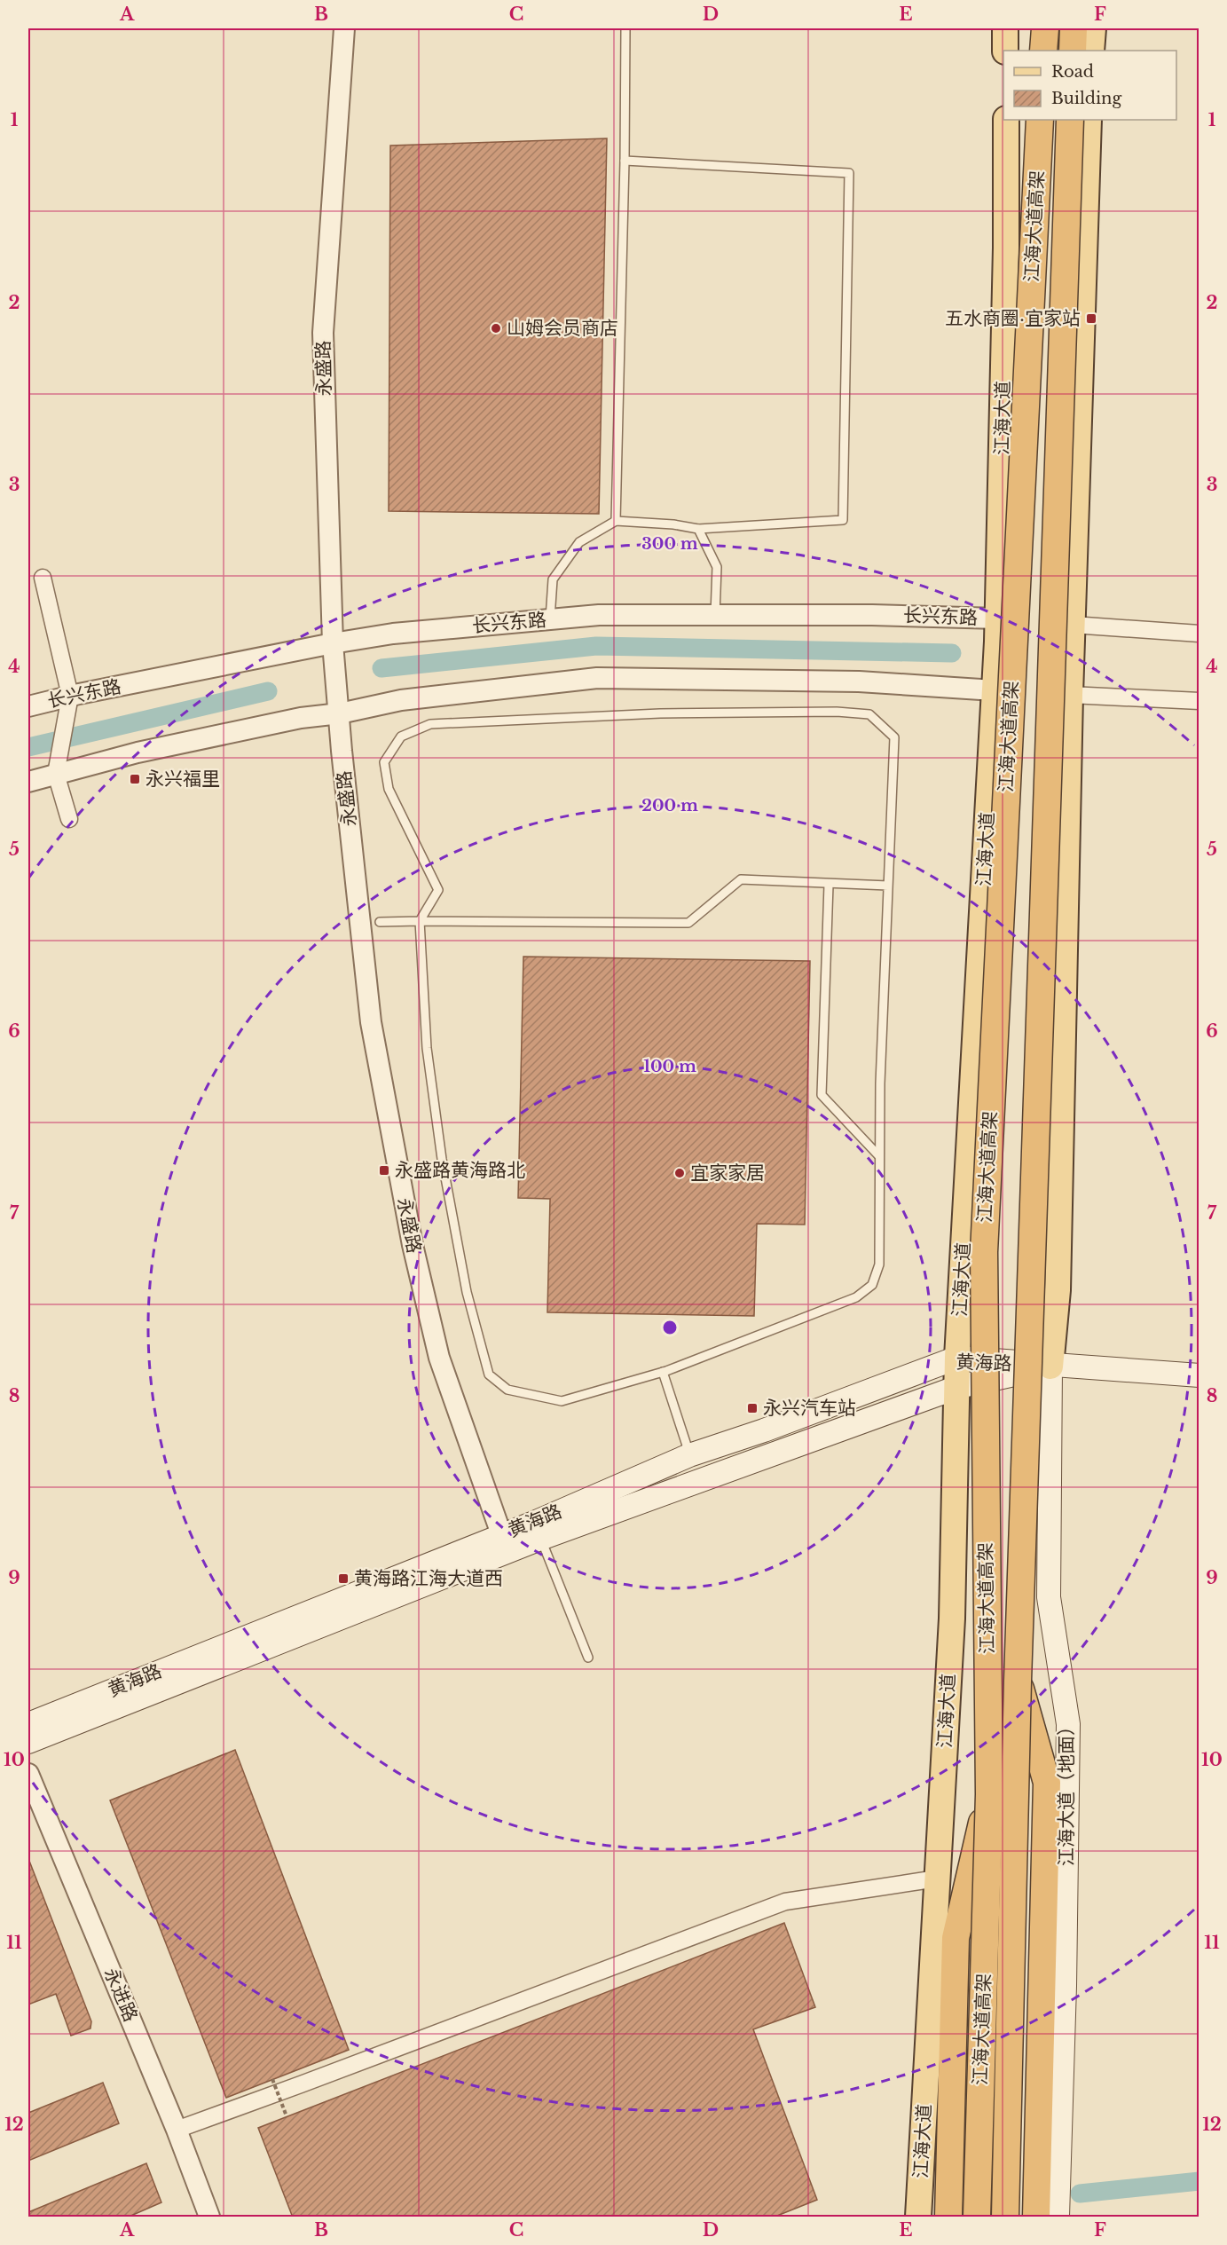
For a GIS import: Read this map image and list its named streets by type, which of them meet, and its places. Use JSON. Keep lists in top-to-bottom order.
{
  "streets": {
    "highway": ["江海大道高架"],
    "main road": ["江海大道", "黄海路", "江海大道（地面）"],
    "street": ["永盛路", "长兴东路", "永进路"]
  },
  "crossings": [
    ["永盛路", "长兴东路"],
    ["永盛路", "黄海路"],
    ["江海大道", "长兴东路"],
    ["江海大道", "黄海路"],
    ["黄海路", "江海大道（地面）"]
  ],
  "places": {
    "transit": [
      "五水商圈·宜家站",
      "永兴福里",
      "永盛路黄海路北",
      "永兴汽车站",
      "黄海路江海大道西"
    ],
    "other": ["山姆会员商店", "宜家家居"]
  },
  "legend": ["Road", "Building"],
  "grid": {
    "columns": [
      "A",
      "B",
      "C",
      "D",
      "E",
      "F"
    ],
    "rows": [
      "1",
      "2",
      "3",
      "4",
      "5",
      "6",
      "7",
      "8",
      "9",
      "10",
      "11",
      "12"
    ]
  },
  "rings": ["300 m", "200 m", "100 m"]
}
